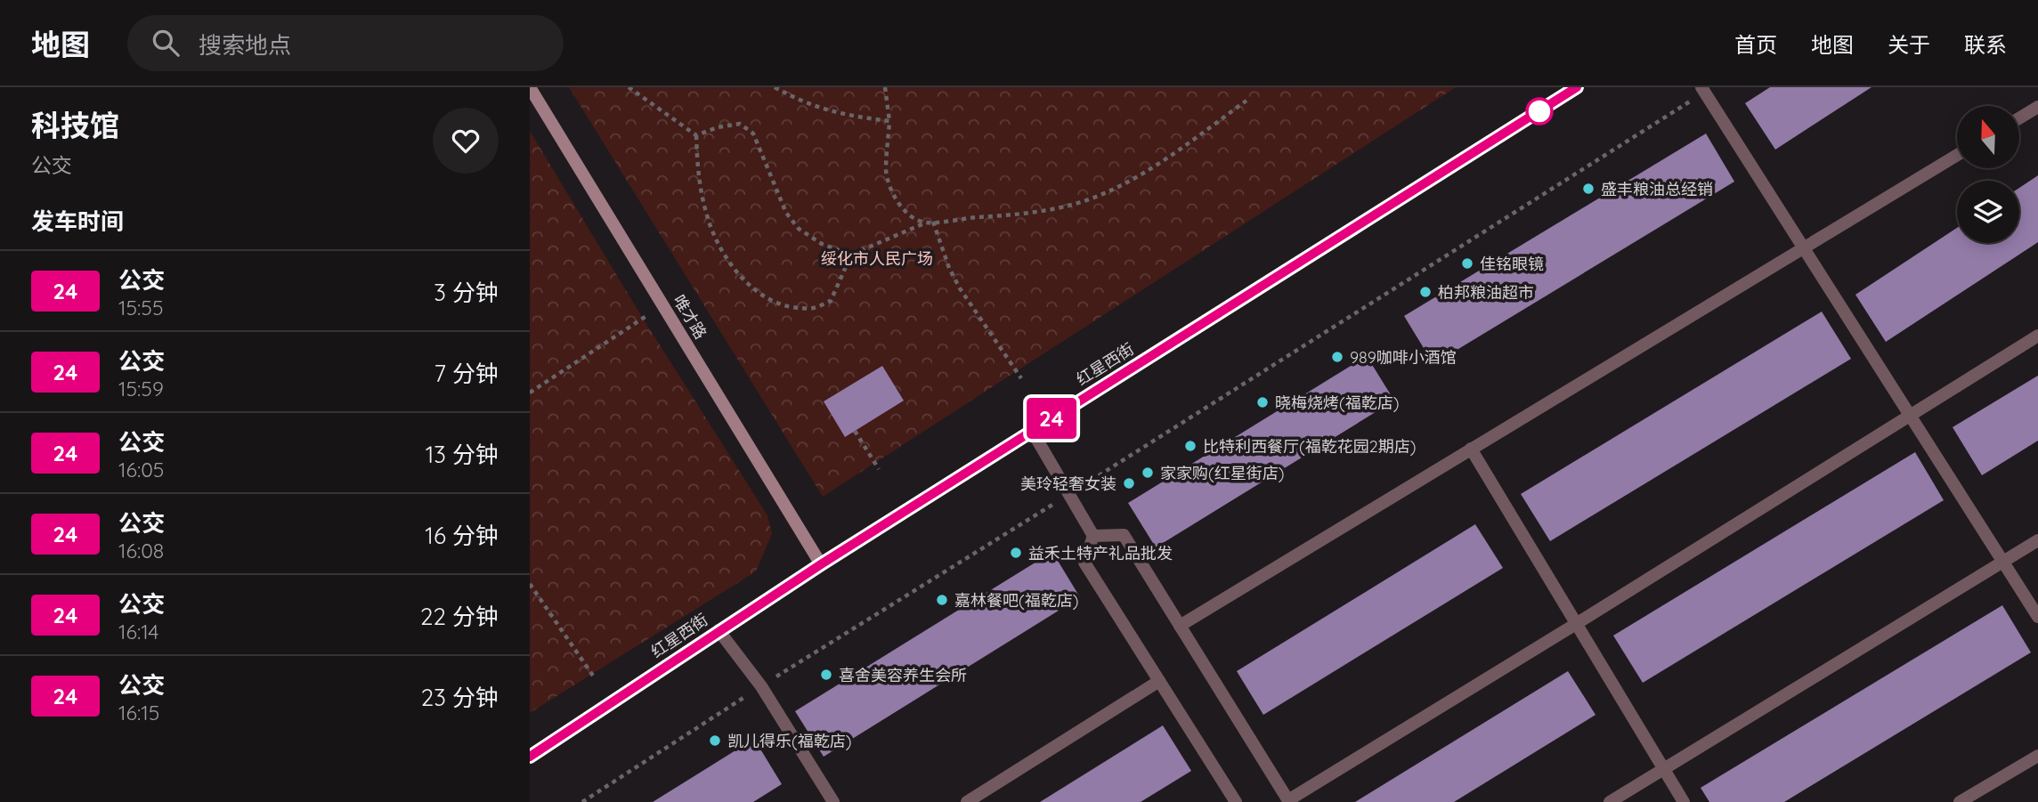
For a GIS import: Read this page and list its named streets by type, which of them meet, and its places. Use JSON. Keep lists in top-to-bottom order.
{
  "streets": {
    "main road": ["唯才路", "红星西街"]
  },
  "crossings": [
    ["唯才路", "红星西街"]
  ],
  "parks": ["绥化市人民广场"],
  "places": [
    "盛丰粮油总经销",
    "佳铭眼镜",
    "柏邦粮油超市",
    "989咖啡小酒馆",
    "晓梅烧烤(福乾店)",
    "比特利西餐厅(福乾花园2期店)",
    "家家购(红星街店)",
    "美玲轻奢女装",
    "益禾土特产礼品批发",
    "嘉林餐吧(福乾店)",
    "喜舍美容养生会所",
    "凯儿得乐(福乾店)"
  ],
  "lines": ["bus line 24"],
  "north": "top",
  "page": {
    "header": "地图",
    "search": "搜索地点",
    "nav": [
      "首页",
      "地图",
      "关于",
      "联系"
    ],
    "heading": [
      ["科技馆", "公交"],
      "发车时间"
    ],
    "on_map": "24",
    "list": [
      {
        "mark": "24",
        "name": "公交",
        "note": "15:55",
        "value": "3 分钟"
      },
      {
        "mark": "24",
        "name": "公交",
        "note": "15:59",
        "value": "7 分钟"
      },
      {
        "mark": "24",
        "name": "公交",
        "note": "16:05",
        "value": "13 分钟"
      },
      {
        "mark": "24",
        "name": "公交",
        "note": "16:08",
        "value": "16 分钟"
      },
      {
        "mark": "24",
        "name": "公交",
        "note": "16:14",
        "value": "22 分钟"
      },
      {
        "mark": "24",
        "name": "公交",
        "note": "16:15",
        "value": "23 分钟"
      }
    ]
  }
}
